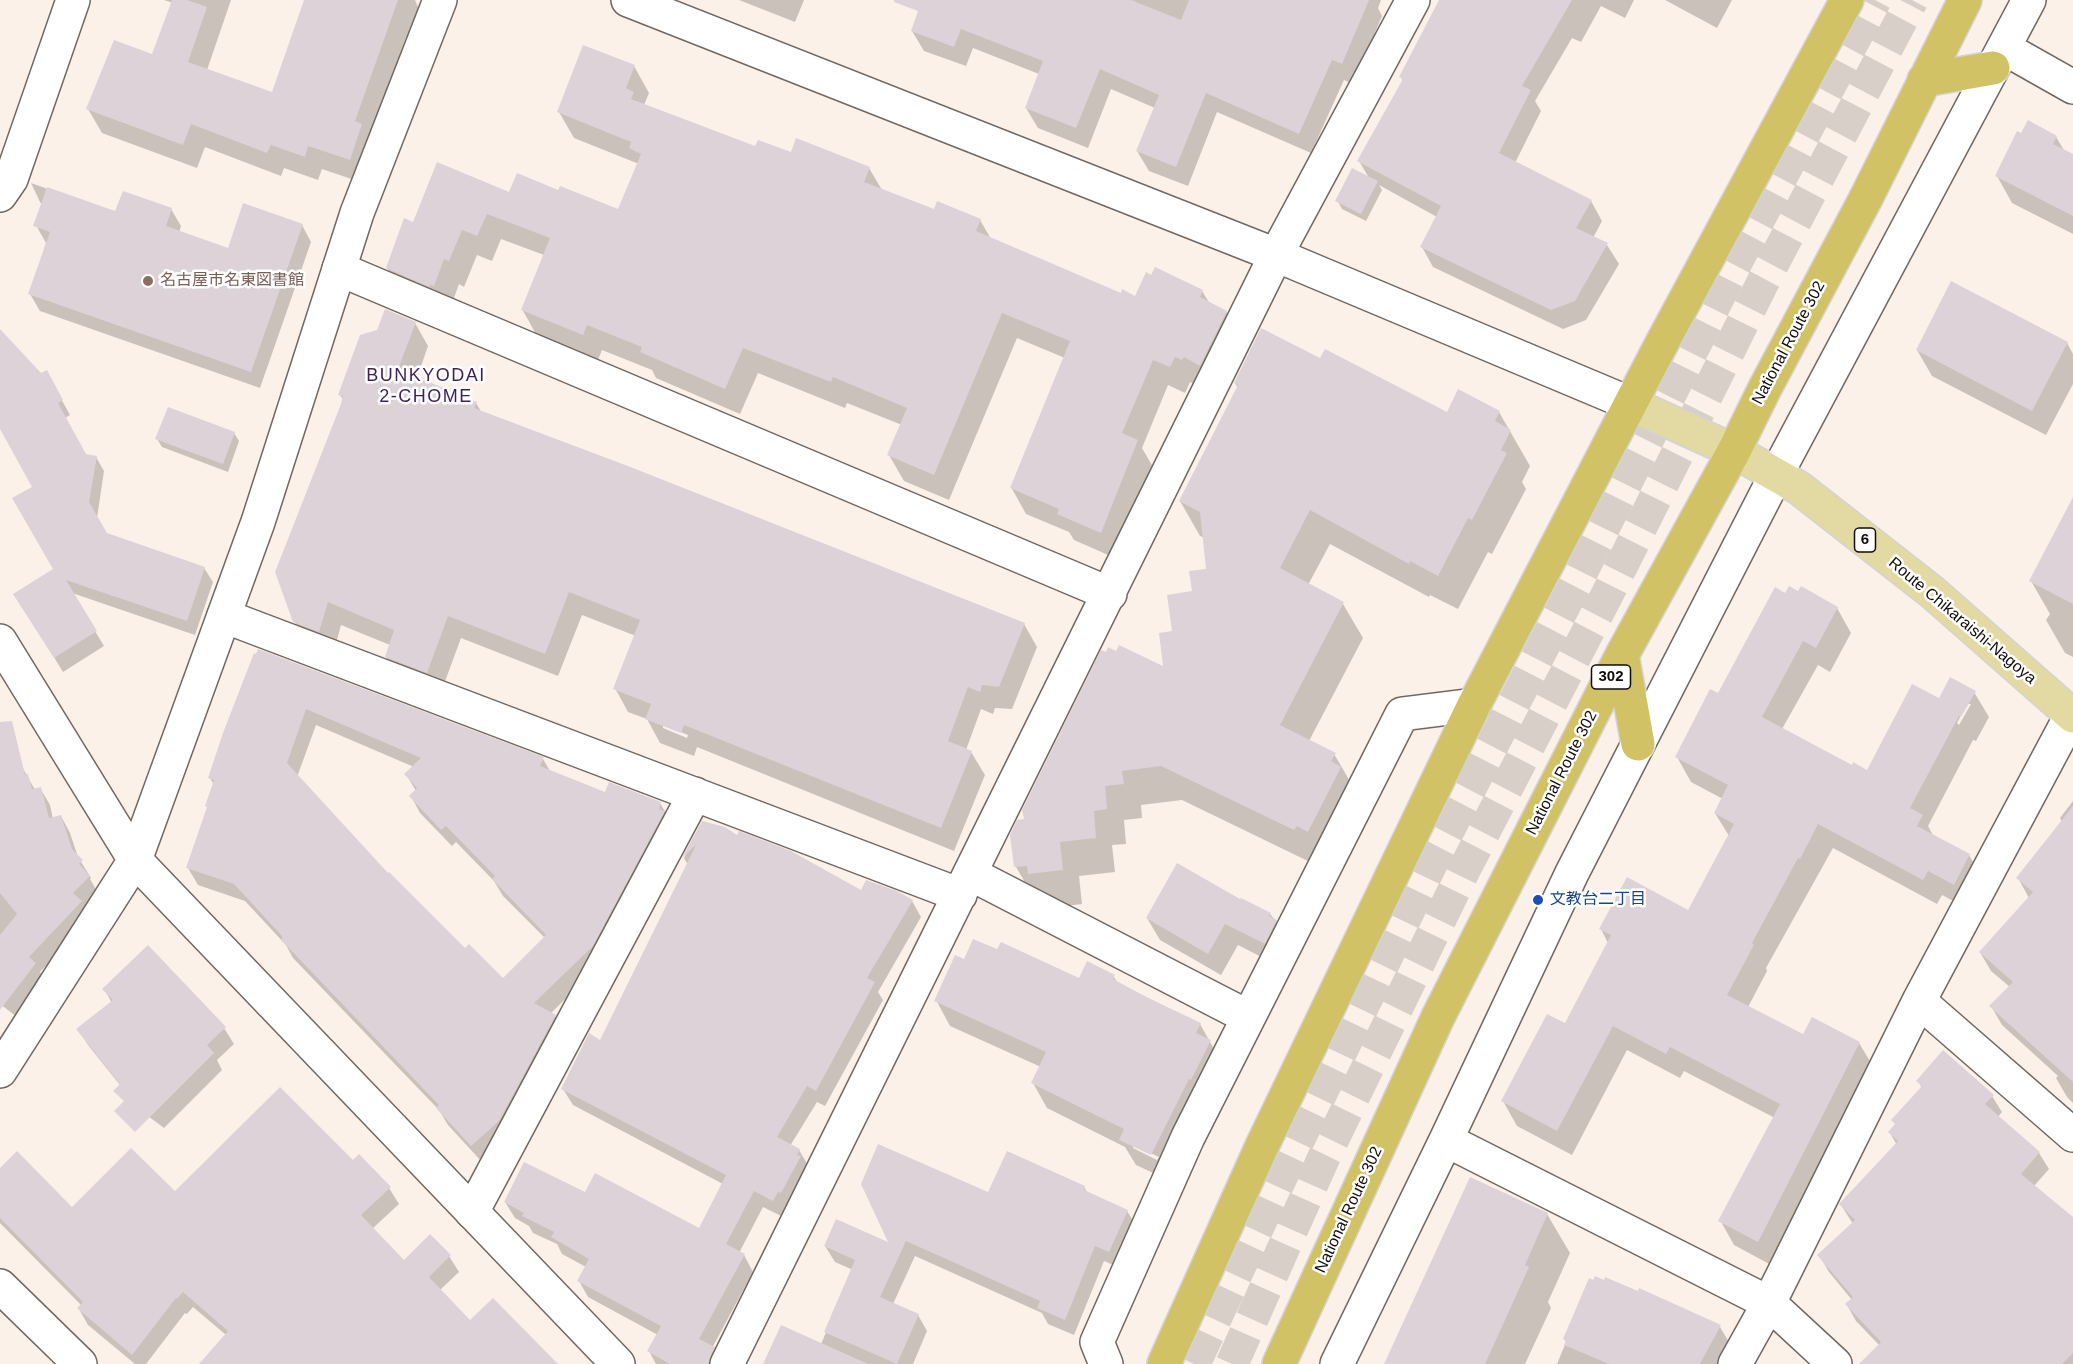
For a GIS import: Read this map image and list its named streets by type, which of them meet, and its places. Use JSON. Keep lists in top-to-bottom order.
{
  "streets": {
    "highway": ["National Route 302", "302"],
    "main road": ["6", "Route Chikaraishi-Nagoya"]
  },
  "crossings": [
    ["National Route 302", "Route Chikaraishi-Nagoya"]
  ],
  "districts": ["BUNKYODAI 2-CHOME"],
  "places": ["名古屋市名東図書館", "文教台二丁目"]
}
